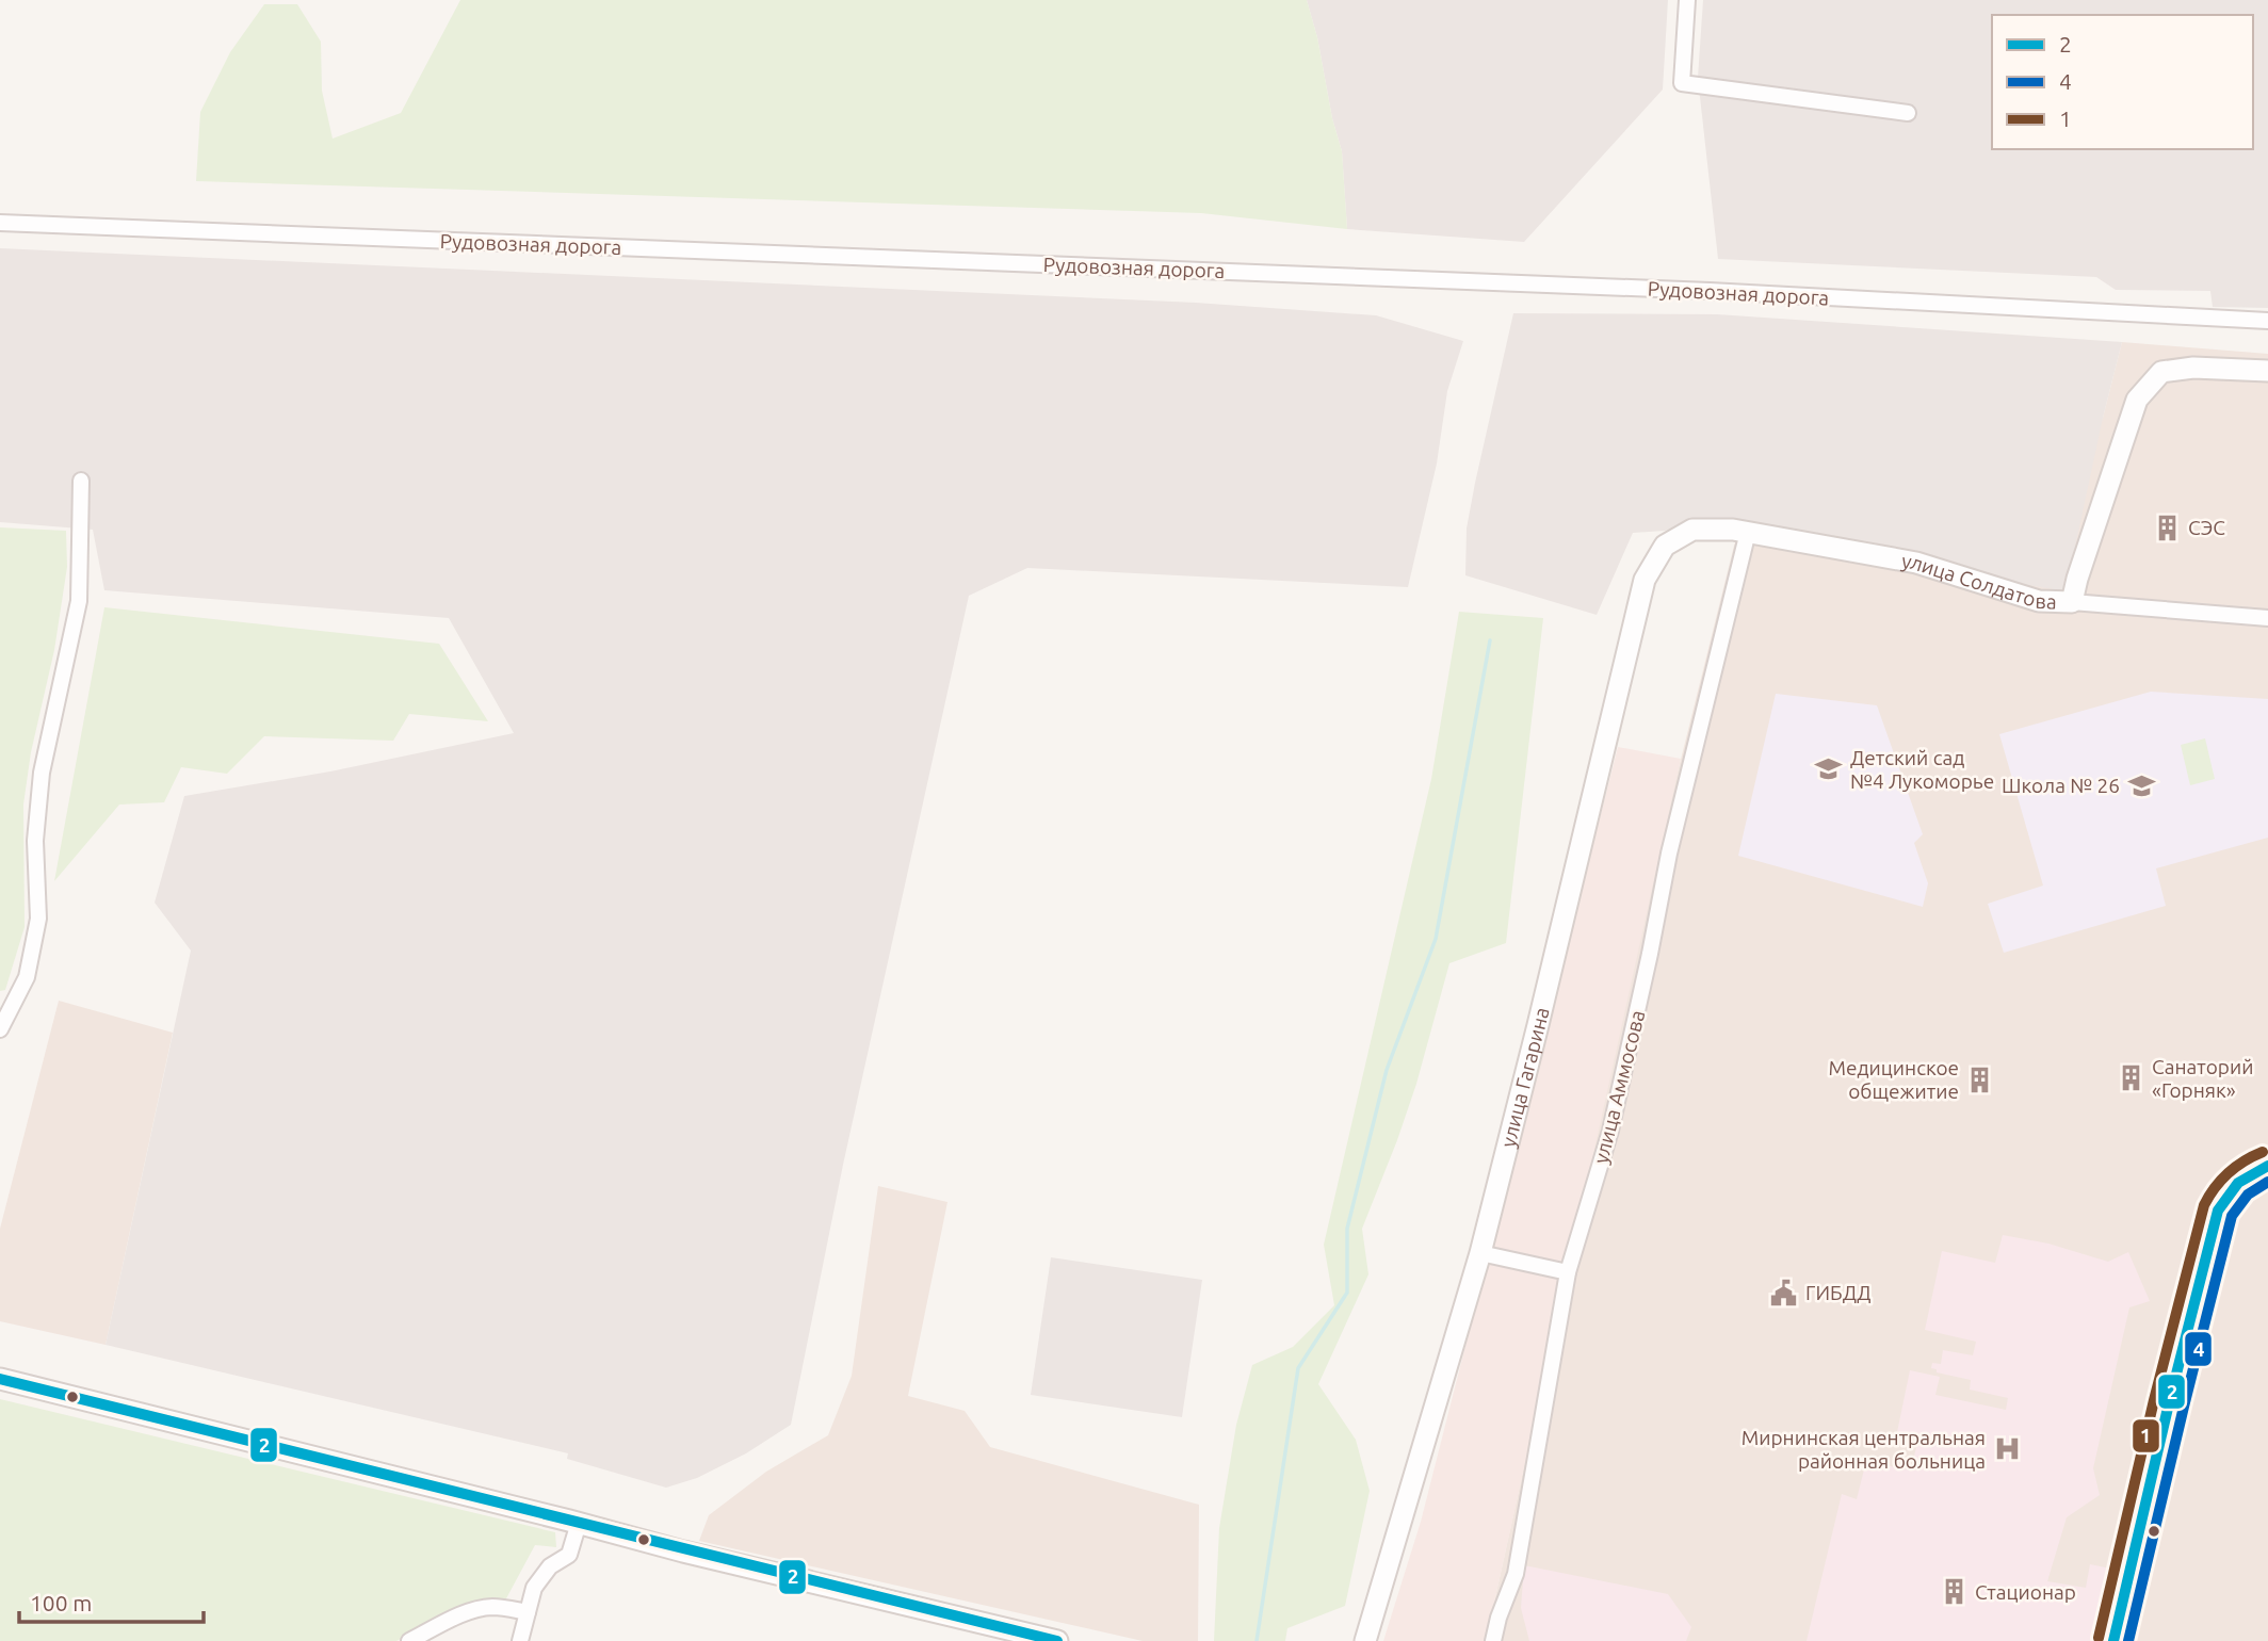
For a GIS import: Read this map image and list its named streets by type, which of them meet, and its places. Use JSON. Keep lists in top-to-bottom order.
{
  "streets": {
    "street": [
      "Рудовозная дорога",
      "улица Солдатова",
      "улица Гагарина",
      "улица Аммосова"
    ]
  },
  "crossings": [
    ["улица Солдатова", "улица Гагарина"],
    ["улица Солдатова", "улица Аммосова"]
  ],
  "places": {
    "building": [
      "СЭС",
      "Санаторий «Горняк»",
      "Медицинское общежитие",
      "Стационар"
    ],
    "school or university": ["Детский сад №4 Лукоморье", "Школа № 26"],
    "public building": ["ГИБДД"],
    "hospital": ["Мирнинская центральная районная больница"]
  },
  "lines": ["transit line 1", "transit line 2", "transit line 4"],
  "legend": ["2", "4", "1"],
  "scale_bar": "100 m"
}
